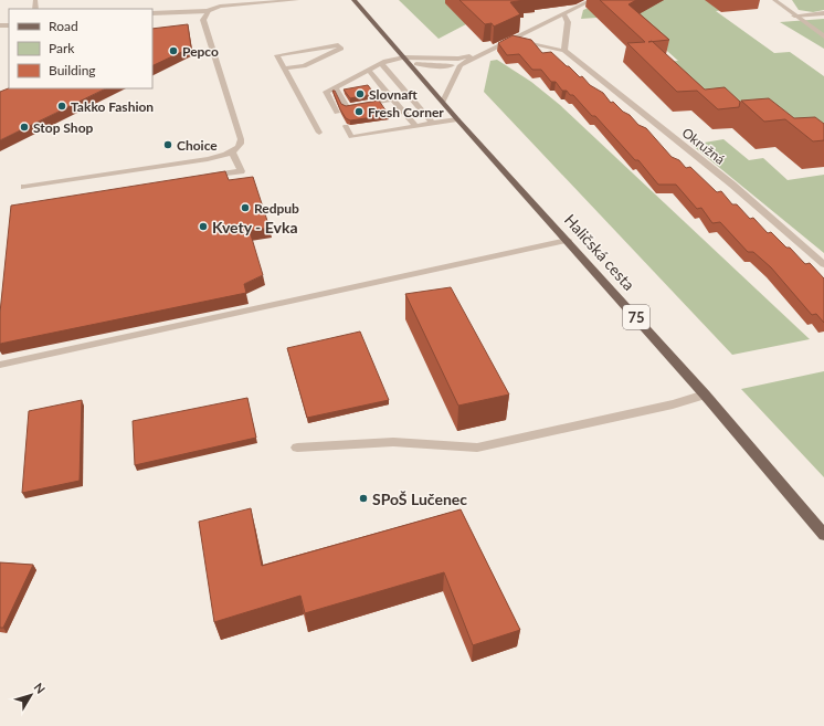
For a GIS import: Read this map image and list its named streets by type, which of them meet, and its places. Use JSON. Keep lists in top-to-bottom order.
{
  "streets": {
    "main road": ["Haličská cesta", "75"],
    "street": ["Okružná"]
  },
  "places": [
    "Pepco",
    "Slovnaft",
    "Takko Fashion",
    "Fresh Corner",
    "Stop Shop",
    "Choice",
    "Redpub",
    "Kvety - Evka",
    "SPoŠ Lučenec"
  ],
  "legend": ["Road", "Park", "Building"],
  "north": "top right"
}
